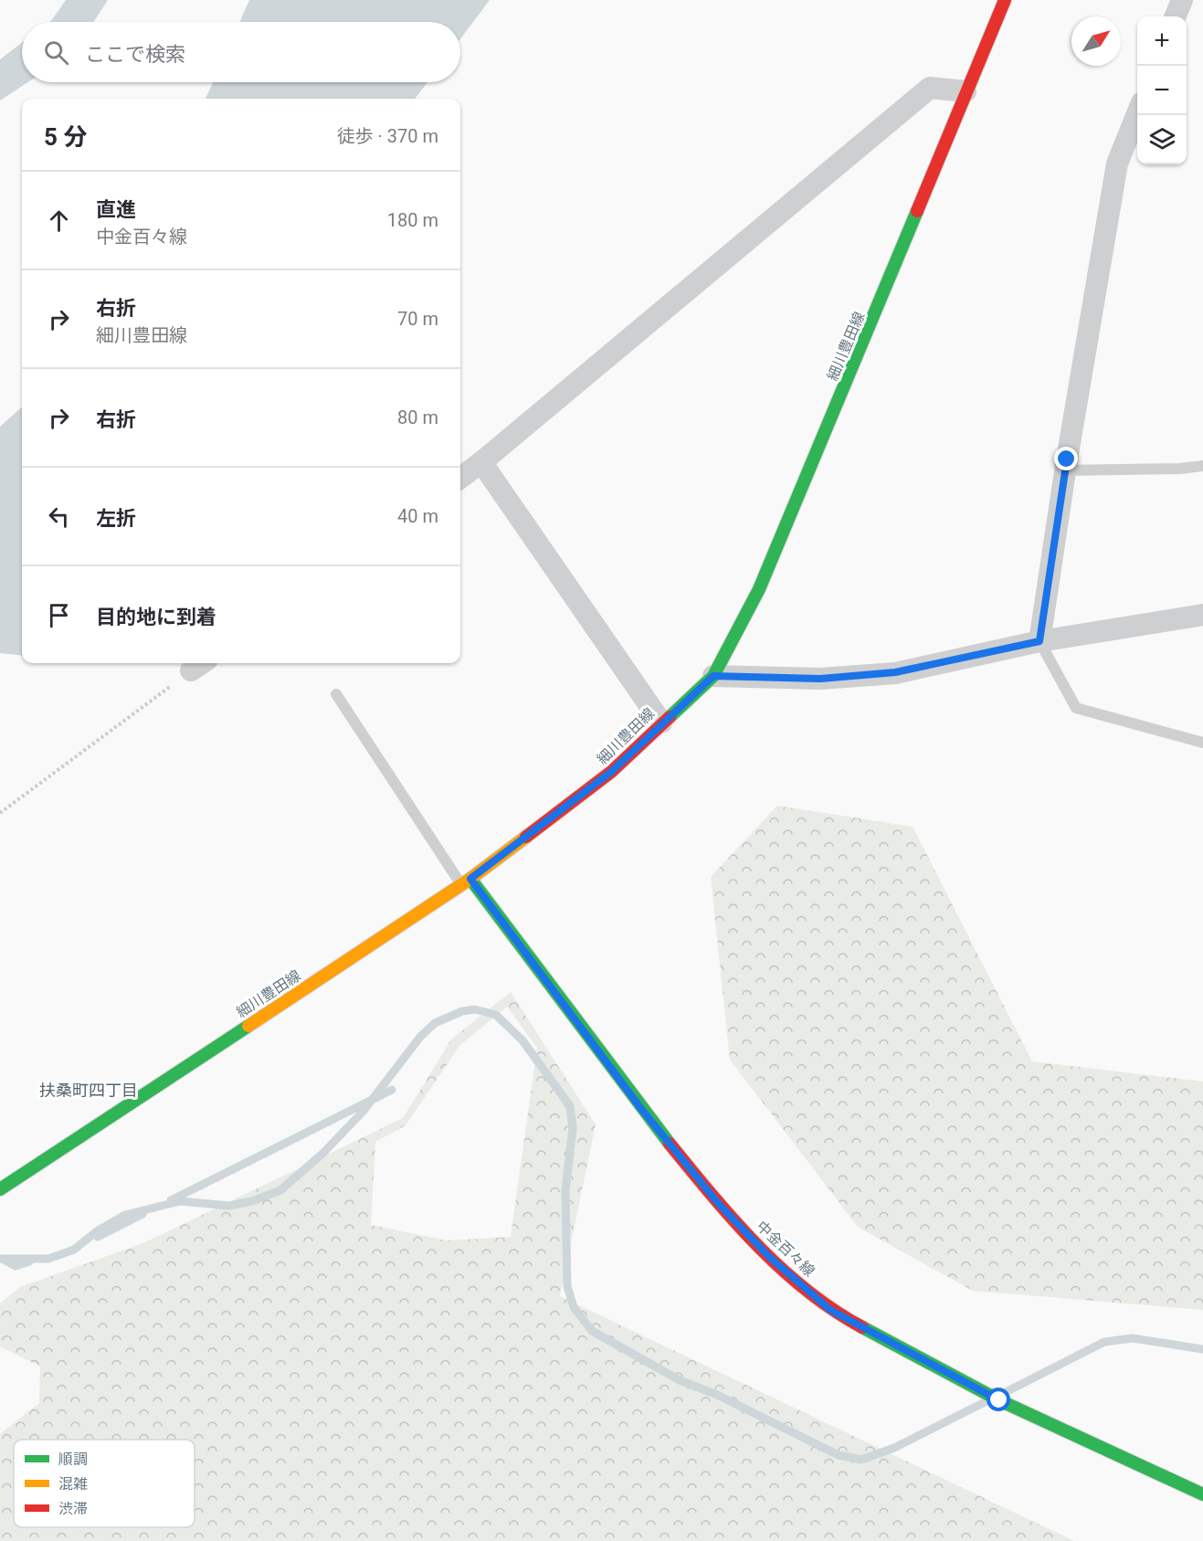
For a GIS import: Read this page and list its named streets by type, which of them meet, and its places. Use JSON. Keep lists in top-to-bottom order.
{
  "streets": {
    "main road": ["細川豊田線", "中金百々線"]
  },
  "crossings": [
    ["細川豊田線", "中金百々線"]
  ],
  "districts": ["扶桑町四丁目"],
  "legend": ["順調", "混雑", "渋滞"],
  "north": "top right",
  "page": {
    "map_buttons": ["+", "−"],
    "search": "ここで検索",
    "heading": ["5 分", "徒歩 · 370 m"],
    "list": [
      ["直進", "中金百々線", "180 m"],
      ["右折", "細川豊田線", "70 m"],
      ["右折", "80 m"],
      ["左折", "40 m"],
      "目的地に到着"
    ]
  }
}
